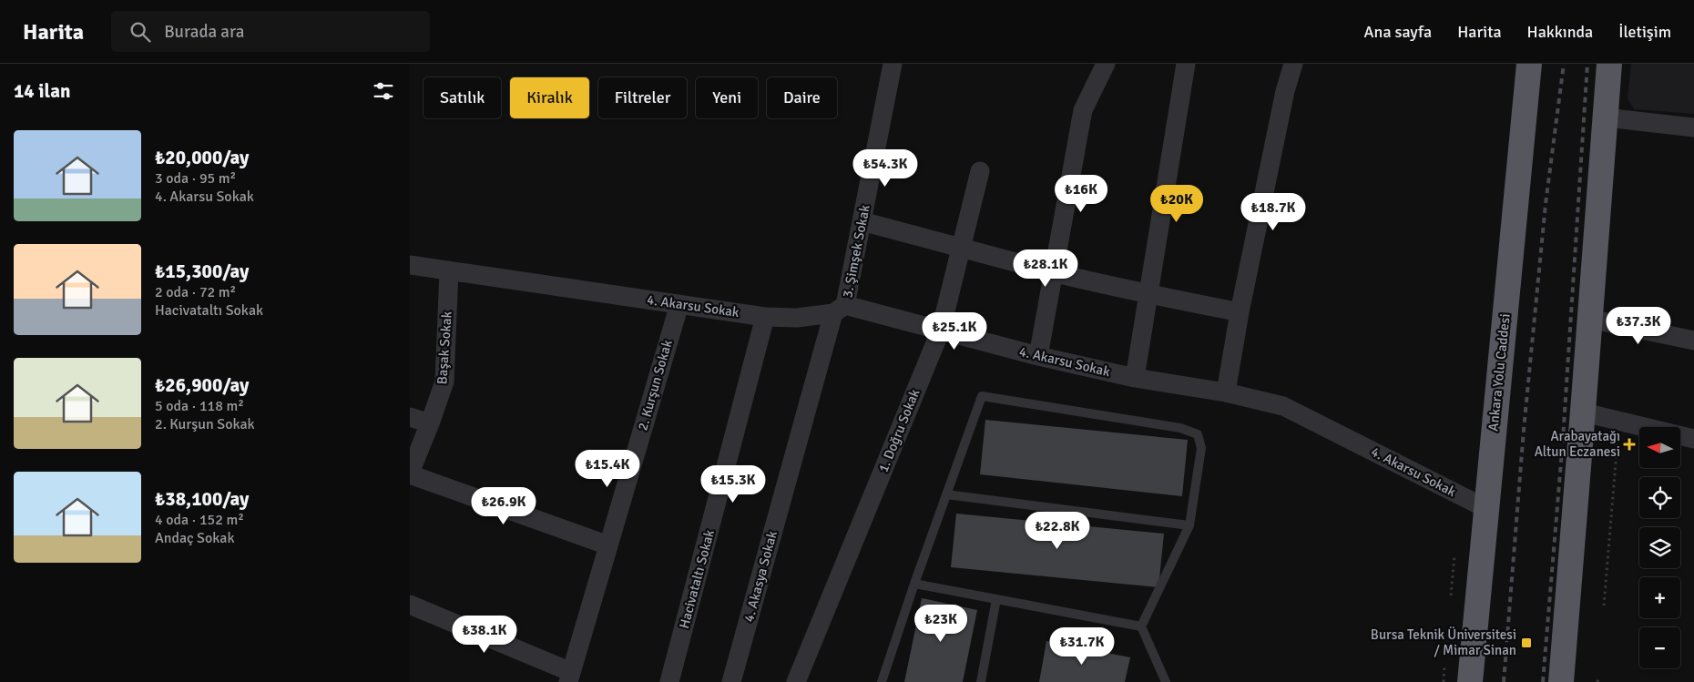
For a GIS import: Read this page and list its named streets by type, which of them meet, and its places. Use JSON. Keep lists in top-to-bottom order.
{
  "streets": {
    "highway": ["Ankara Yolu Caddesi"],
    "street": [
      "3. Şimşek Sokak",
      "4. Akarsu Sokak",
      "Başak Sokak",
      "2. Kurşun Sokak",
      "1. Doğru Sokak",
      "4. Akasya Sokak",
      "Hacivataltı Sokak"
    ]
  },
  "crossings": [
    ["3. Şimşek Sokak", "4. Akarsu Sokak"],
    ["3. Şimşek Sokak", "4. Akasya Sokak"],
    ["4. Akarsu Sokak", "Başak Sokak"],
    ["4. Akarsu Sokak", "Ankara Yolu Caddesi"],
    ["4. Akarsu Sokak", "2. Kurşun Sokak"],
    ["4. Akarsu Sokak", "1. Doğru Sokak"],
    ["4. Akarsu Sokak", "4. Akasya Sokak"],
    ["4. Akarsu Sokak", "Hacivataltı Sokak"]
  ],
  "places": {
    "health": ["Arabayatağı Altun Eczanesi"],
    "transit": ["Bursa Teknik Üniversitesi / Mimar Sinan"]
  },
  "north": "left",
  "page": {
    "header": "Harita",
    "search": "Burada ara",
    "nav": [
      "Ana sayfa",
      "Harita",
      "Hakkında",
      "İletişim"
    ],
    "heading": "14 ilan",
    "chip": [
      "Satılık",
      "Kiralık",
      "Filtreler",
      "Yeni",
      "Daire"
    ],
    "list": [
      {
        "name": "₺20,000/ay",
        "note": "3 oda · 95 m² · 4. Akarsu Sokak"
      },
      {
        "name": "₺15,300/ay",
        "note": "2 oda · 72 m² · Hacivataltı Sokak"
      },
      {
        "name": "₺26,900/ay",
        "note": "5 oda · 118 m² · 2. Kurşun Sokak"
      },
      {
        "name": "₺38,100/ay",
        "note": "4 oda · 152 m² · Andaç Sokak"
      }
    ],
    "price": [
      "₺54.3K",
      "₺16K",
      "₺20K",
      "₺18.7K",
      "₺28.1K",
      "₺37.3K",
      "₺25.1K",
      "₺15.4K",
      "₺15.3K",
      "₺26.9K",
      "₺22.8K",
      "₺23K",
      "₺38.1K",
      "₺31.7K"
    ],
    "map_buttons": ["+", "−"]
  }
}
